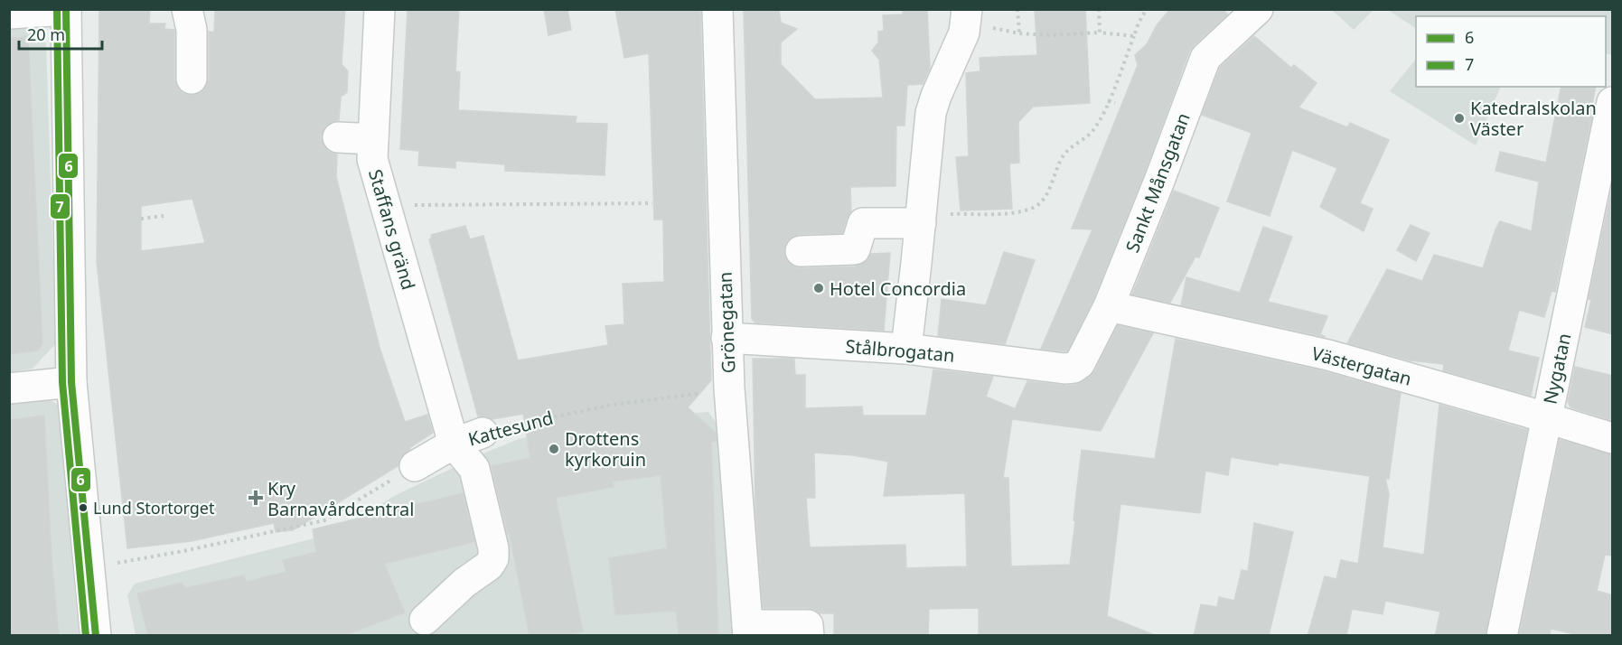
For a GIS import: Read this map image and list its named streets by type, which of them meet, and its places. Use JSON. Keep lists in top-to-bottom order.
{
  "streets": {
    "street": [
      "Sankt Månsgatan",
      "Staffans gränd",
      "Grönegatan",
      "Stålbrogatan",
      "Västergatan",
      "Nygatan",
      "Kattesund"
    ]
  },
  "crossings": [
    ["Sankt Månsgatan", "Stålbrogatan"],
    ["Sankt Månsgatan", "Västergatan"],
    ["Staffans gränd", "Kattesund"],
    ["Grönegatan", "Stålbrogatan"],
    ["Grönegatan", "Kattesund"],
    ["Västergatan", "Nygatan"]
  ],
  "places": {
    "other": [
      "Katedralskolan Väster",
      "Hotel Concordia",
      "Drottens kyrkoruin",
      "Lund Stortorget"
    ],
    "health": ["Kry Barnavårdcentral"]
  },
  "lines": ["transit line 6", "transit line 7"],
  "legend": ["6", "7"],
  "scale_bar": "20 m"
}
